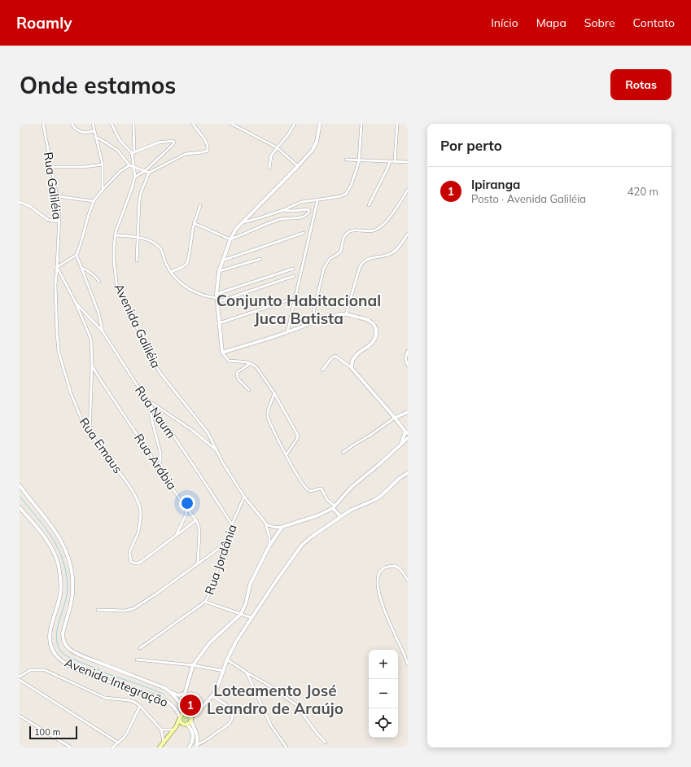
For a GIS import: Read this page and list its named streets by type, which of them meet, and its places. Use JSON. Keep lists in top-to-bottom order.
{
  "streets": {
    "street": [
      "Rua Galiléia",
      "Avenida Galiléia",
      "Rua Naum",
      "Rua Emaus",
      "Rua Arábia",
      "Rua Jordânia",
      "Avenida Integração"
    ]
  },
  "crossings": [
    ["Rua Galiléia", "Rua Emaus"],
    ["Avenida Galiléia", "Rua Jordânia"],
    ["Rua Naum", "Rua Jordânia"]
  ],
  "districts": ["Conjunto Habitacional Juca Batista", "Loteamento José Leandro de Araújo"],
  "scale_bar": "100 m",
  "page": {
    "header": "Roamly",
    "nav": [
      "Início",
      "Mapa",
      "Sobre",
      "Contato"
    ],
    "buttons": "Rotas",
    "title": "Onde estamos",
    "heading": "Por perto",
    "list": [
      {
        "mark": "1",
        "name": "Ipiranga",
        "note": "Posto · Avenida Galiléia",
        "value": "420 m"
      }
    ],
    "map_buttons": ["+", "−"],
    "pins": "1",
    "scale": "100 m"
  }
}
